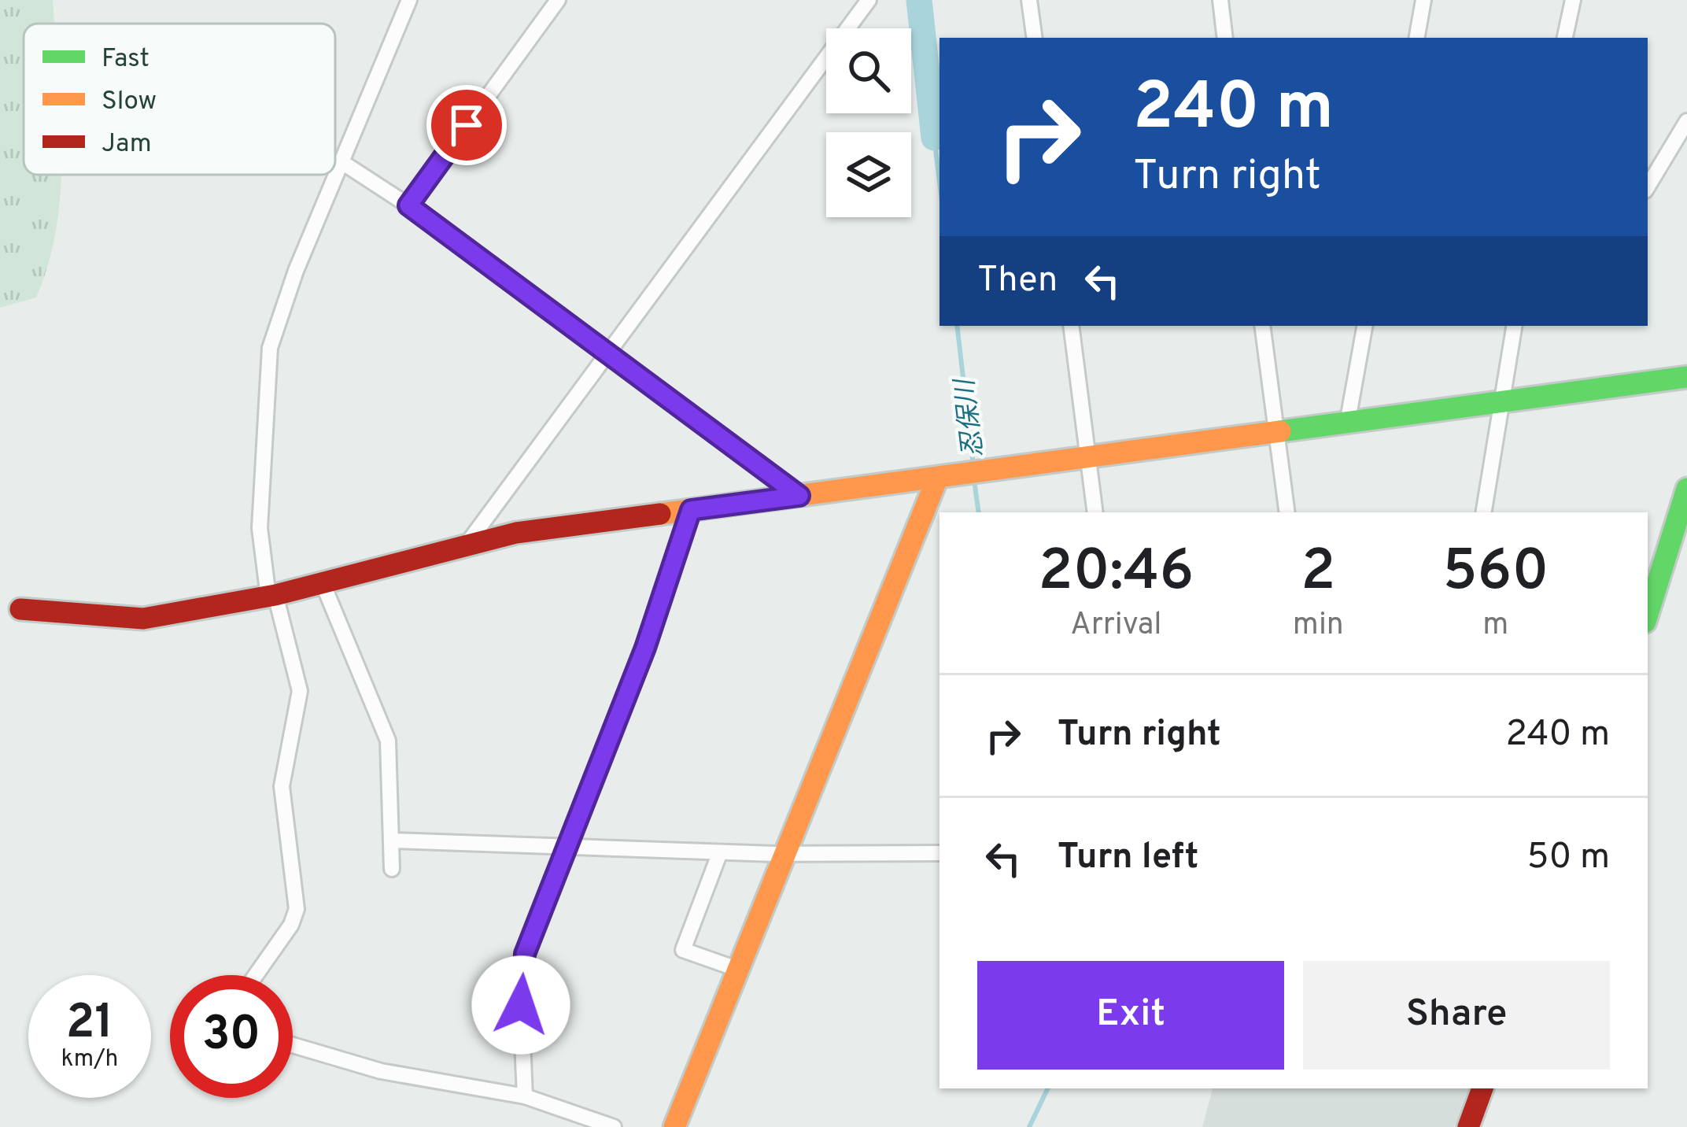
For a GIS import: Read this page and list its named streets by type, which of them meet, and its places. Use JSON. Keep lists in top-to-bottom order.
{
  "water": ["忍保川"],
  "legend": ["Fast", "Slow", "Jam"],
  "page": {
    "turn": ["240 m", "Turn right"],
    "then": "Then",
    "eta": [
      "20:46",
      "Arrival",
      "2",
      "min",
      "560",
      "m"
    ],
    "list": [
      {
        "name": "Turn right",
        "value": "240 m"
      },
      {
        "name": "Turn left",
        "value": "50 m"
      }
    ],
    "buttons": ["Exit", "Share"],
    "speed": "21 km/h",
    "limit": "30"
  }
}
